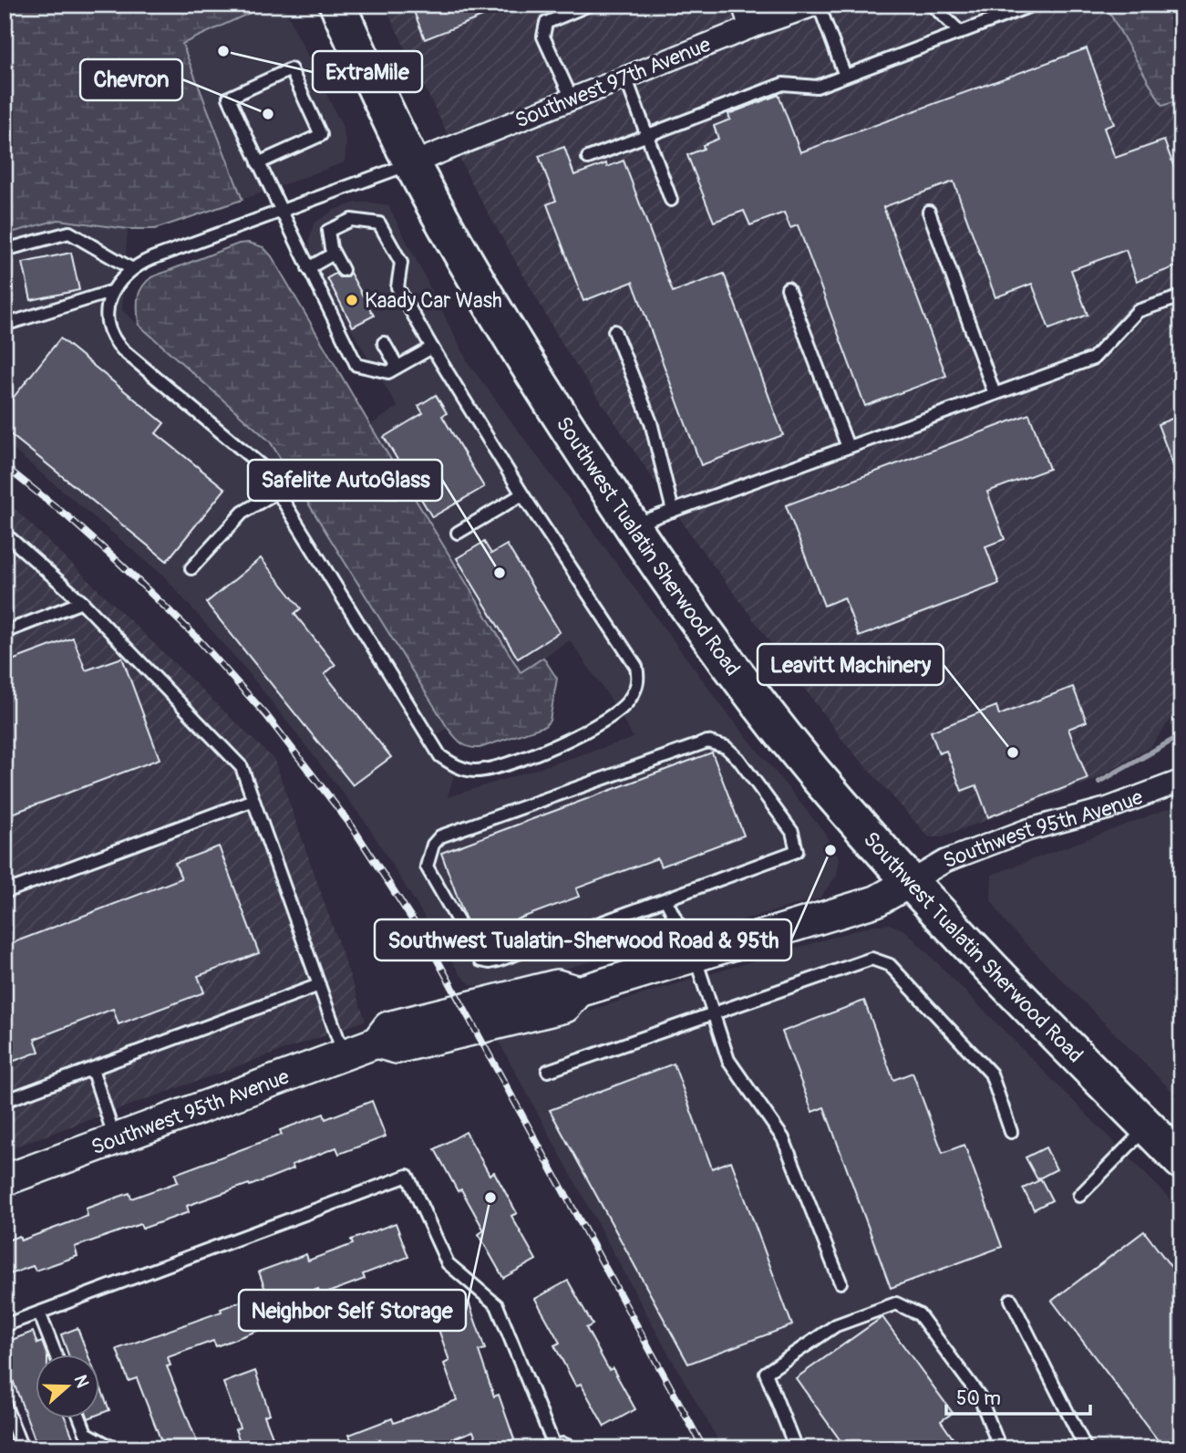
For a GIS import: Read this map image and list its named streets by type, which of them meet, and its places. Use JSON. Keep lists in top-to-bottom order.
{
  "streets": {
    "highway": ["Southwest Tualatin Sherwood Road"],
    "street": ["Southwest 97th Avenue", "Southwest 95th Avenue"]
  },
  "crossings": [
    ["Southwest 97th Avenue", "Southwest Tualatin Sherwood Road"],
    ["Southwest Tualatin Sherwood Road", "Southwest 95th Avenue"]
  ],
  "places": [
    "ExtraMile",
    "Chevron",
    "Kaady Car Wash",
    "Safelite AutoGlass",
    "Leavitt Machinery",
    "Southwest Tualatin-Sherwood Road & 95th",
    "Neighbor Self Storage"
  ],
  "scale_bar": "50 m",
  "north": "right"
}
